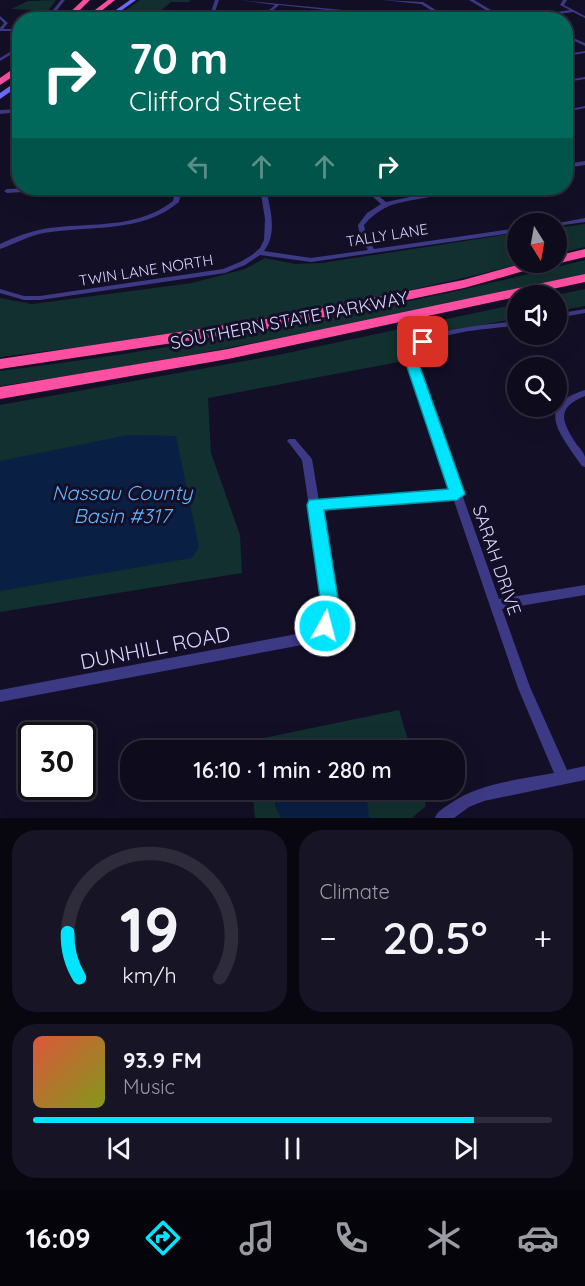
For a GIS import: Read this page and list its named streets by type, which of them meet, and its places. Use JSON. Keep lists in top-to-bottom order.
{
  "streets": {
    "highway": ["SOUTHERN STATE PARKWAY"],
    "street": [
      "TALLY LANE",
      "TWIN LANE NORTH",
      "SARAH DRIVE",
      "DUNHILL ROAD"
    ]
  },
  "crossings": [
    ["TALLY LANE", "TWIN LANE NORTH"]
  ],
  "water": ["Nassau County Basin #317"],
  "north": "bottom",
  "page": {
    "turn": ["70 m", "Clifford Street"],
    "limit": "30",
    "trip": "16:10 · 1 min · 280 m",
    "tile": "Climate",
    "heat": ["−", "20.5°", "+"],
    "song": ["93.9 FM", "Music"],
    "tabs": "16:09",
    "gauge": ["19", "km/h"]
  }
}
